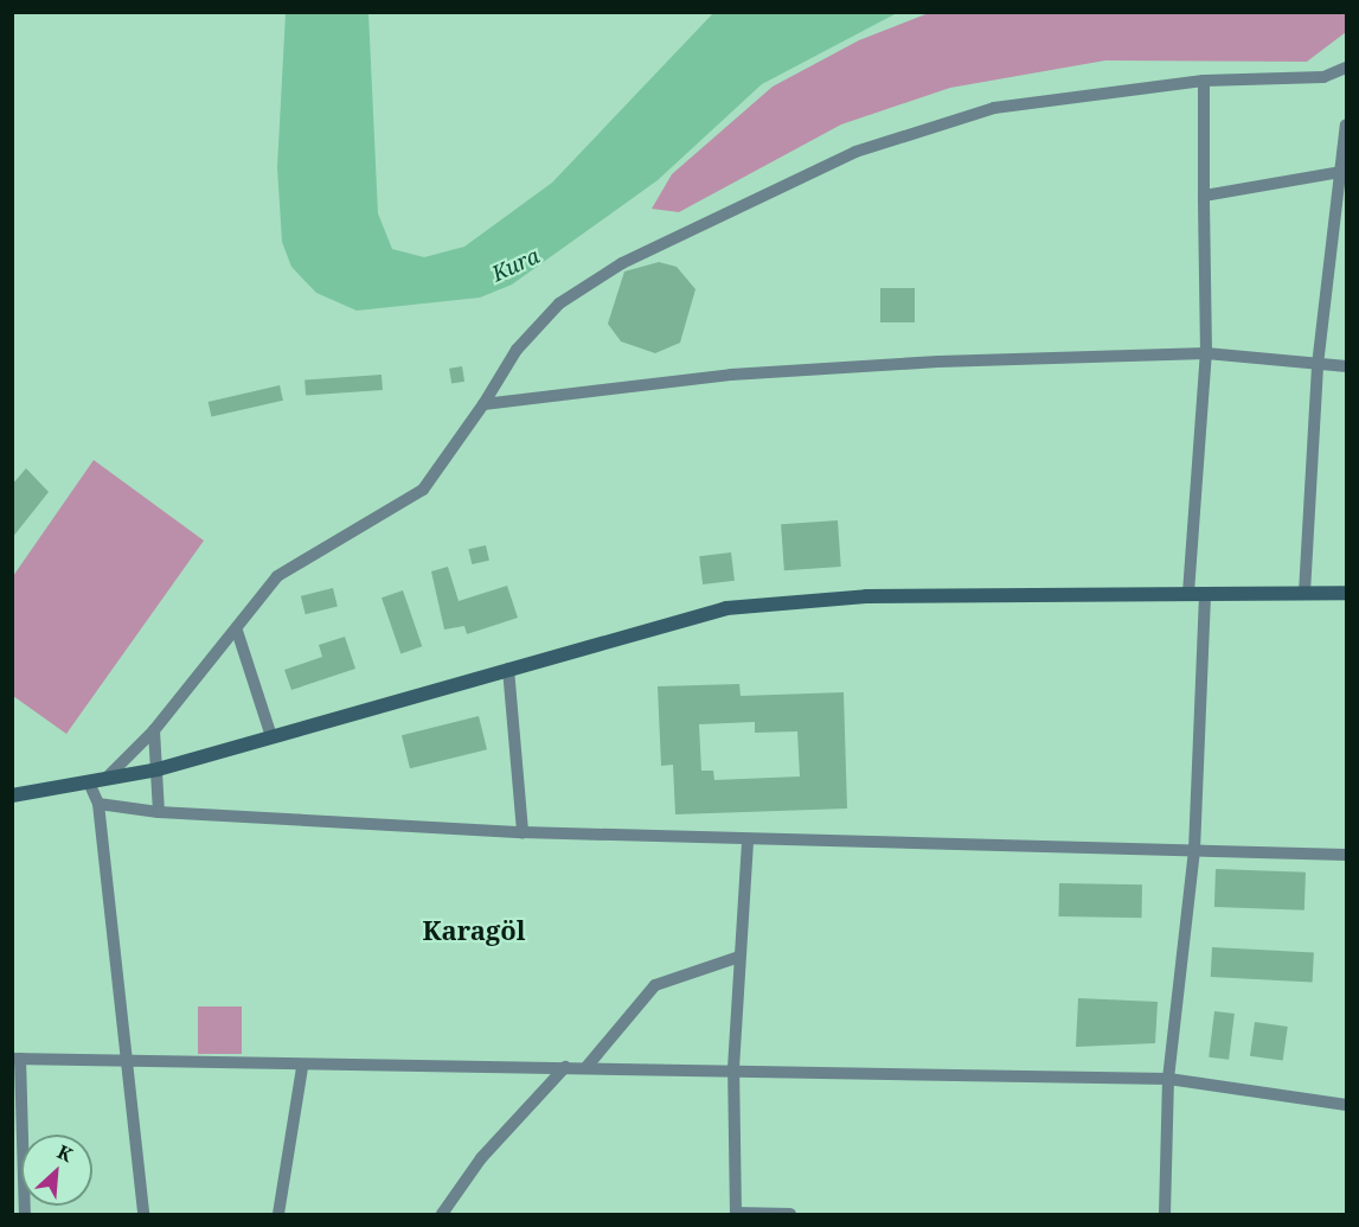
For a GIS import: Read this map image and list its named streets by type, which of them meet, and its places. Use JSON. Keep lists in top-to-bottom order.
{
  "districts": ["Karagöl"],
  "water": ["Kura"],
  "north": "top right"
}
